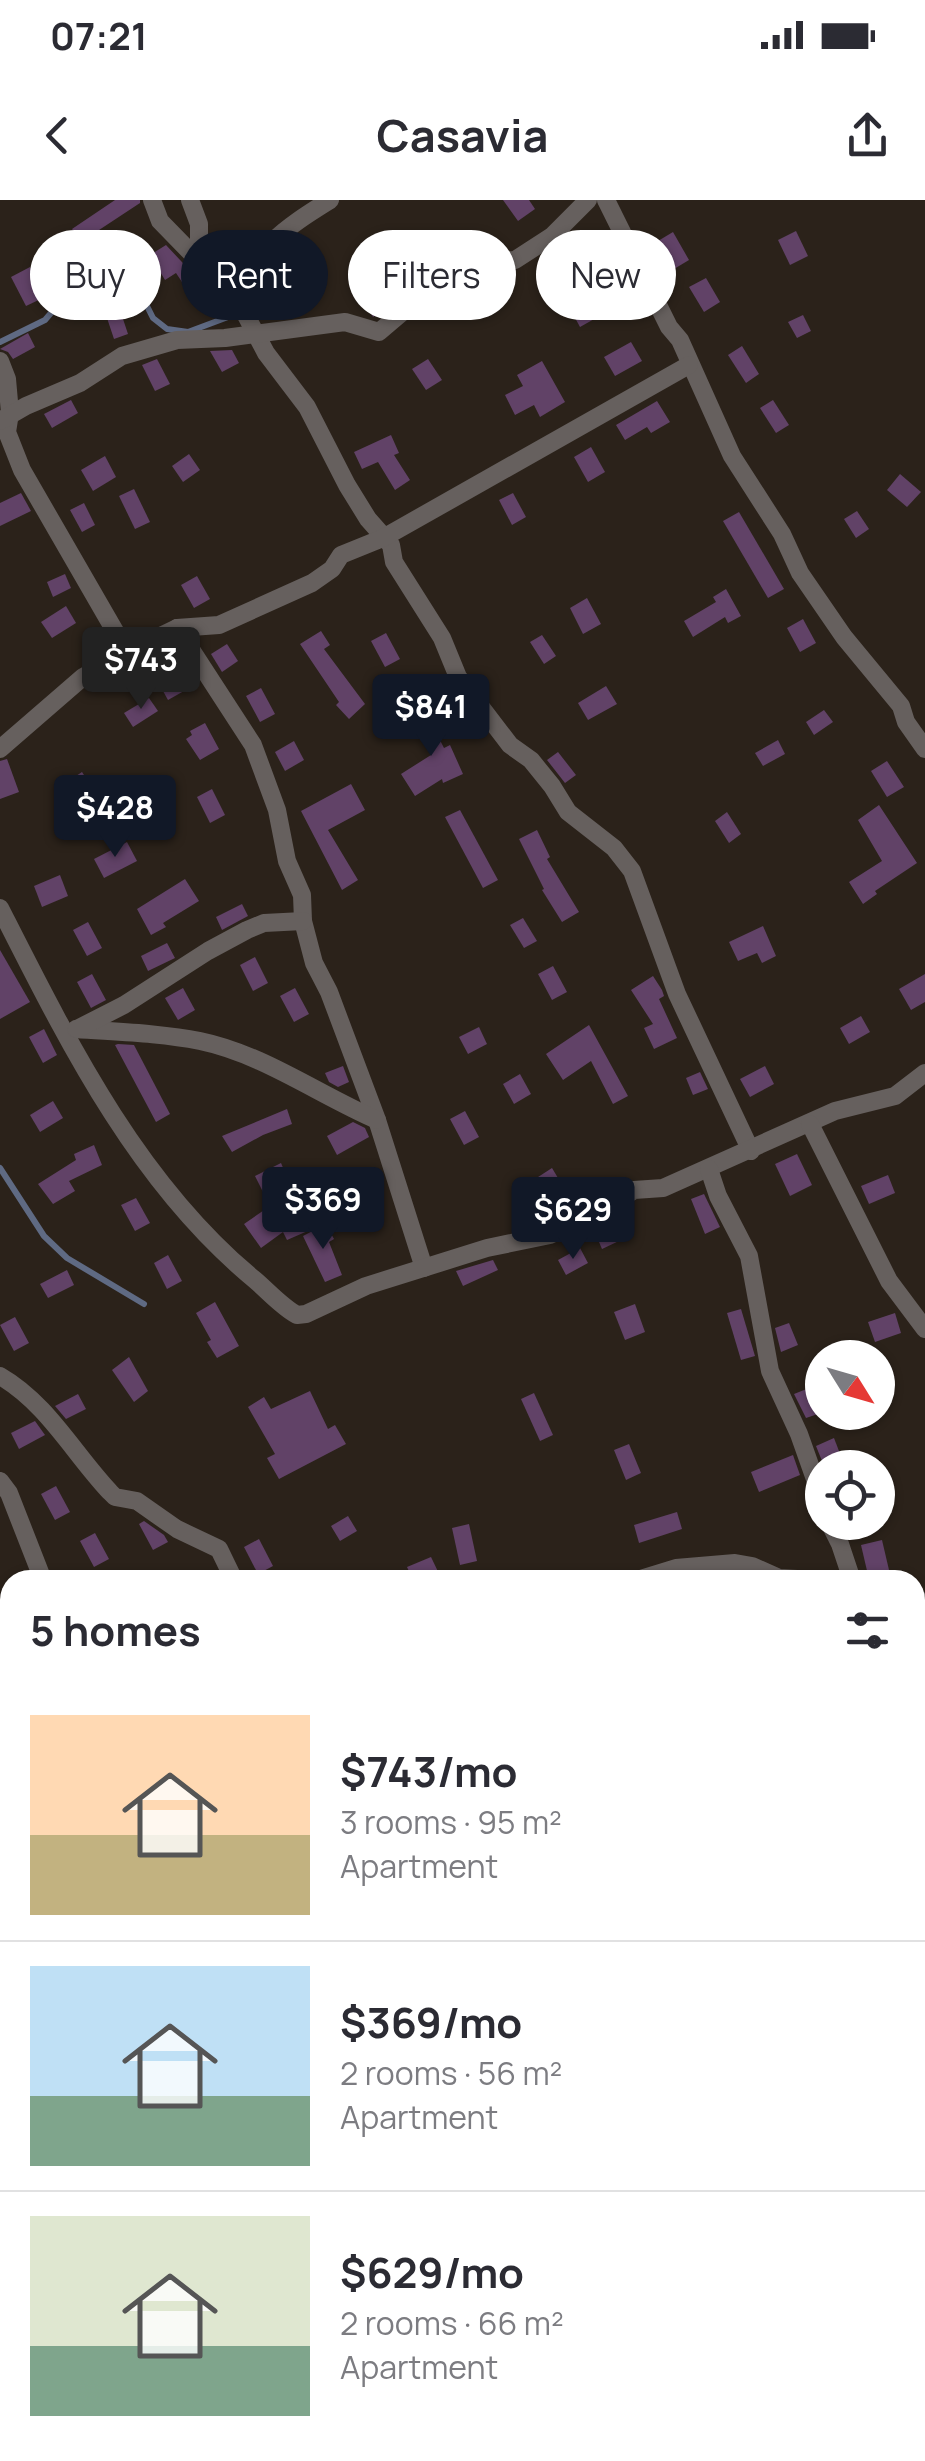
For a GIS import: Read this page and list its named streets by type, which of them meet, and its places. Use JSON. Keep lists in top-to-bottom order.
{
  "north": "bottom right",
  "page": {
    "status": "07:21",
    "header": "Casavia",
    "chip": [
      "Buy",
      "Rent",
      "Filters",
      "New"
    ],
    "price": [
      "$743",
      "$841",
      "$428",
      "$369",
      "$629"
    ],
    "heading": "5 homes",
    "list": [
      {
        "name": "$743/mo",
        "note": "3 rooms · 95 m² · Apartment"
      },
      {
        "name": "$369/mo",
        "note": "2 rooms · 56 m² · Apartment"
      },
      {
        "name": "$629/mo",
        "note": "2 rooms · 66 m² · Apartment"
      }
    ]
  }
}
